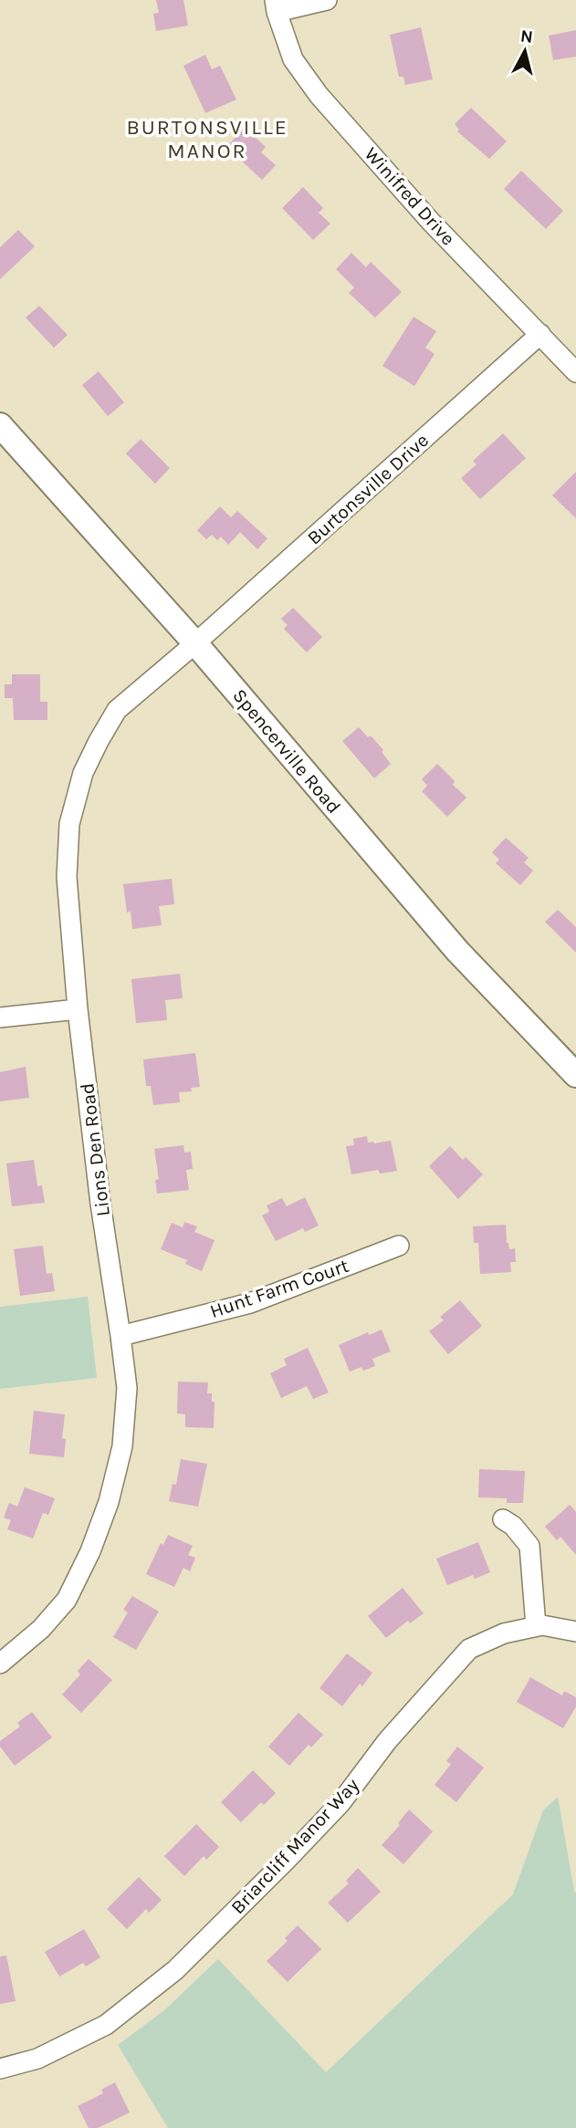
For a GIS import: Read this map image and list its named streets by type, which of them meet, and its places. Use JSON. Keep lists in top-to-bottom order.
{
  "streets": {
    "main road": ["Spencerville Road"],
    "street": [
      "Winifred Drive",
      "Burtonsville Drive",
      "Lions Den Road",
      "Hunt Farm Court",
      "Briarcliff Manor Way"
    ]
  },
  "crossings": [
    ["Winifred Drive", "Burtonsville Drive"],
    ["Burtonsville Drive", "Spencerville Road"],
    ["Burtonsville Drive", "Lions Den Road"],
    ["Spencerville Road", "Lions Den Road"],
    ["Lions Den Road", "Hunt Farm Court"]
  ],
  "districts": ["BURTONSVILLE MANOR"],
  "north": "top"
}
